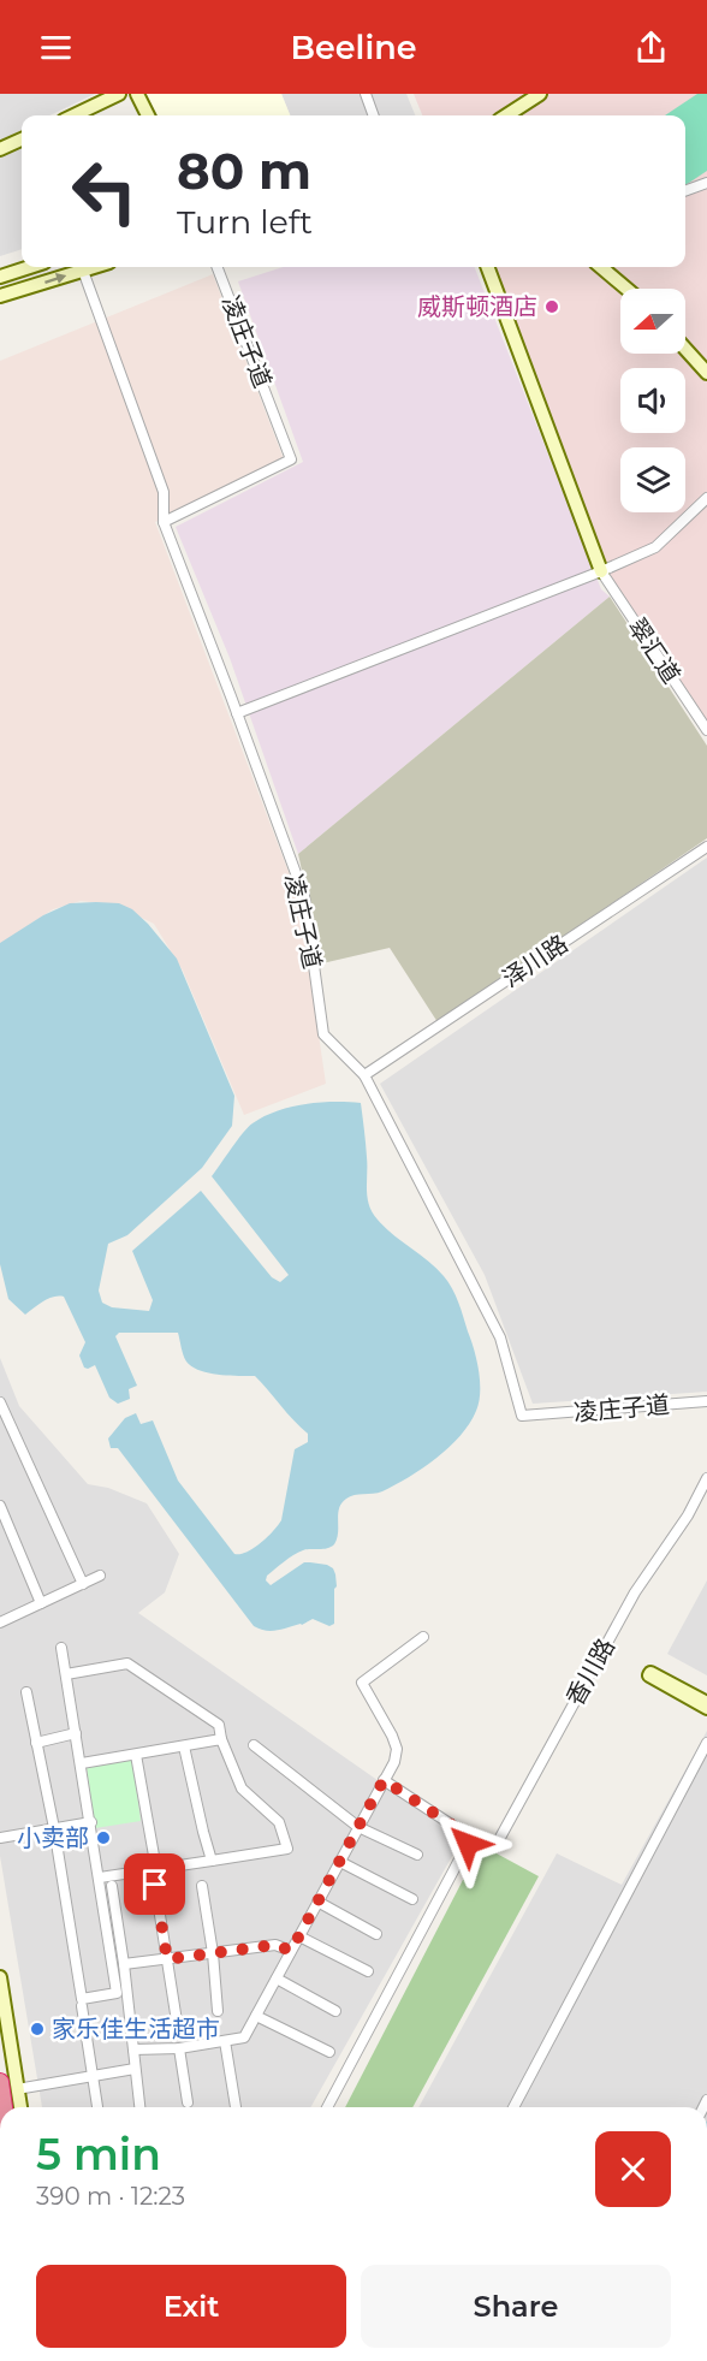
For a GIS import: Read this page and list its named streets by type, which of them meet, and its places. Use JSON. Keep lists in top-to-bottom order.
{
  "streets": {
    "street": [
      "凌庄子道",
      "翠汇道",
      "泽川路",
      "香川路"
    ]
  },
  "crossings": [
    ["凌庄子道", "泽川路"]
  ],
  "places": ["威斯顿酒店", "小卖部", "家乐佳生活超市"],
  "north": "left",
  "page": {
    "header": "Beeline",
    "turn": ["80 m", "Turn left"],
    "heading": ["5 min", "390 m · 12:23"],
    "buttons": ["Exit", "Share"]
  }
}
